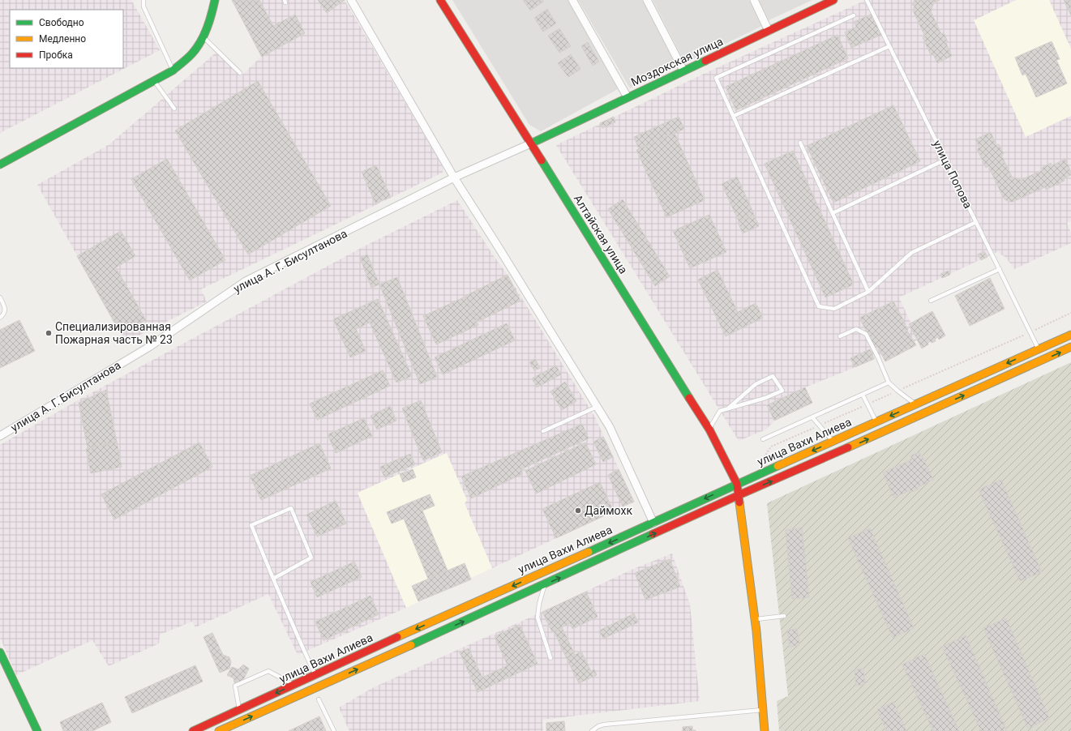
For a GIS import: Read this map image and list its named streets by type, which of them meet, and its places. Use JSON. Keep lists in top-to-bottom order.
{
  "streets": {
    "main road": ["Моздокская улица", "Алтайская улица", "улица Вахи Алиева"],
    "street": ["улица А. Г. Бисултанова"],
    "lane": ["улица Попова"]
  },
  "crossings": [
    ["Моздокская улица", "Алтайская улица"],
    ["Моздокская улица", "улица А. Г. Бисултанова"],
    ["улица Попова", "улица Вахи Алиева"],
    ["Алтайская улица", "улица А. Г. Бисултанова"],
    ["Алтайская улица", "улица Вахи Алиева"]
  ],
  "places": ["Специализированная Пожарная часть № 23", "Даймохк"],
  "legend": ["Свободно", "Медленно", "Пробка"]
}
